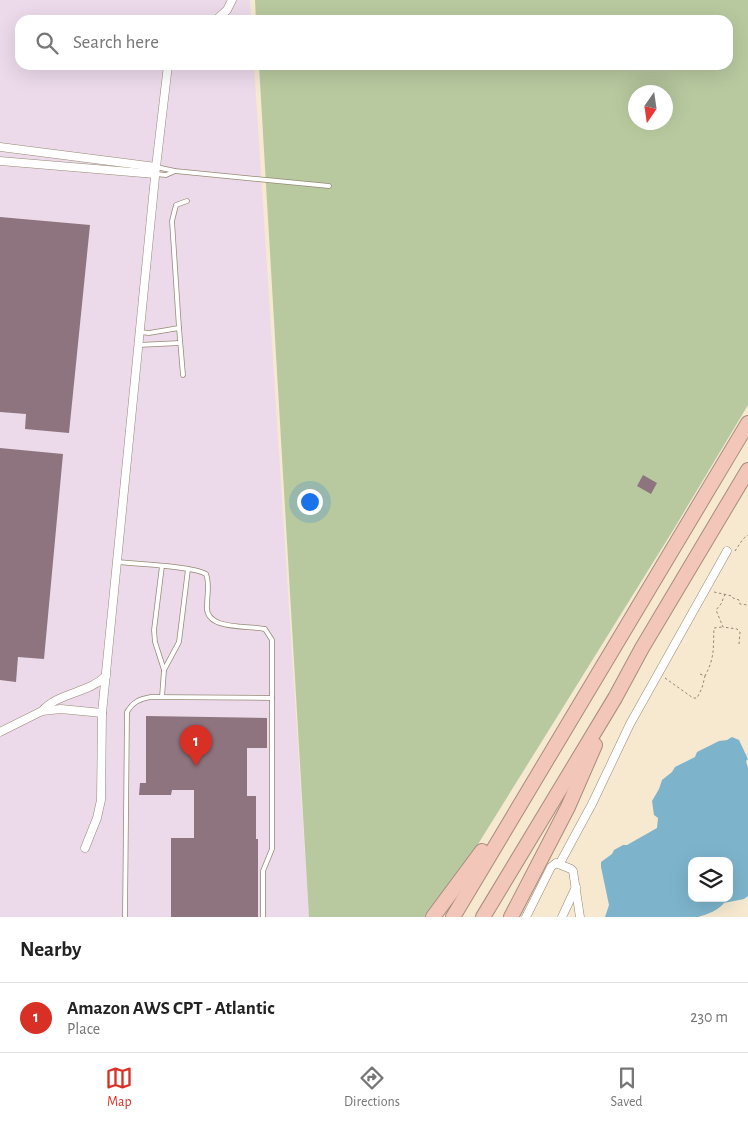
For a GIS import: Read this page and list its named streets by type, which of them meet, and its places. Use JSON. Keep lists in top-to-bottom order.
{
  "north": "bottom",
  "page": {
    "search": "Search here",
    "pins": "1",
    "heading": "Nearby",
    "list": [
      {
        "mark": "1",
        "name": "Amazon AWS CPT - Atlantic",
        "note": "Place",
        "value": "230 m"
      }
    ],
    "nav": ["Map", "Directions", "Saved"]
  }
}
